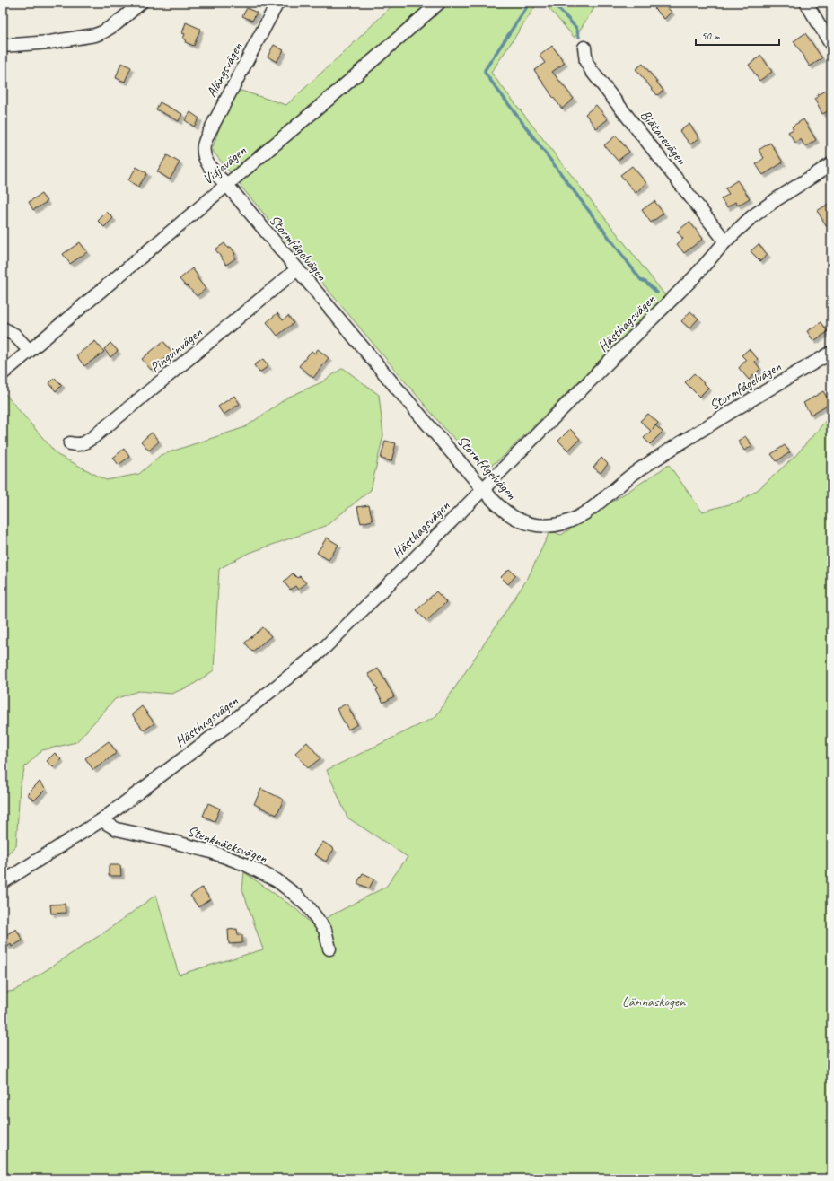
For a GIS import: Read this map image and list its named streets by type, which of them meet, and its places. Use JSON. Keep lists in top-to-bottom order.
{
  "streets": {
    "street": [
      "Alängsvägen",
      "Biätarevägen",
      "Vidjavägen",
      "Stormfågelvägen",
      "Hästhagsvägen",
      "Pingvinvägen",
      "Stenknäcksvägen"
    ]
  },
  "crossings": [
    ["Alängsvägen", "Stormfågelvägen"],
    ["Biätarevägen", "Hästhagsvägen"],
    ["Vidjavägen", "Stormfågelvägen"],
    ["Stormfågelvägen", "Hästhagsvägen"],
    ["Stormfågelvägen", "Pingvinvägen"],
    ["Hästhagsvägen", "Stenknäcksvägen"]
  ],
  "parks": ["Lännaskogen"],
  "scale_bar": "50 m"
}
